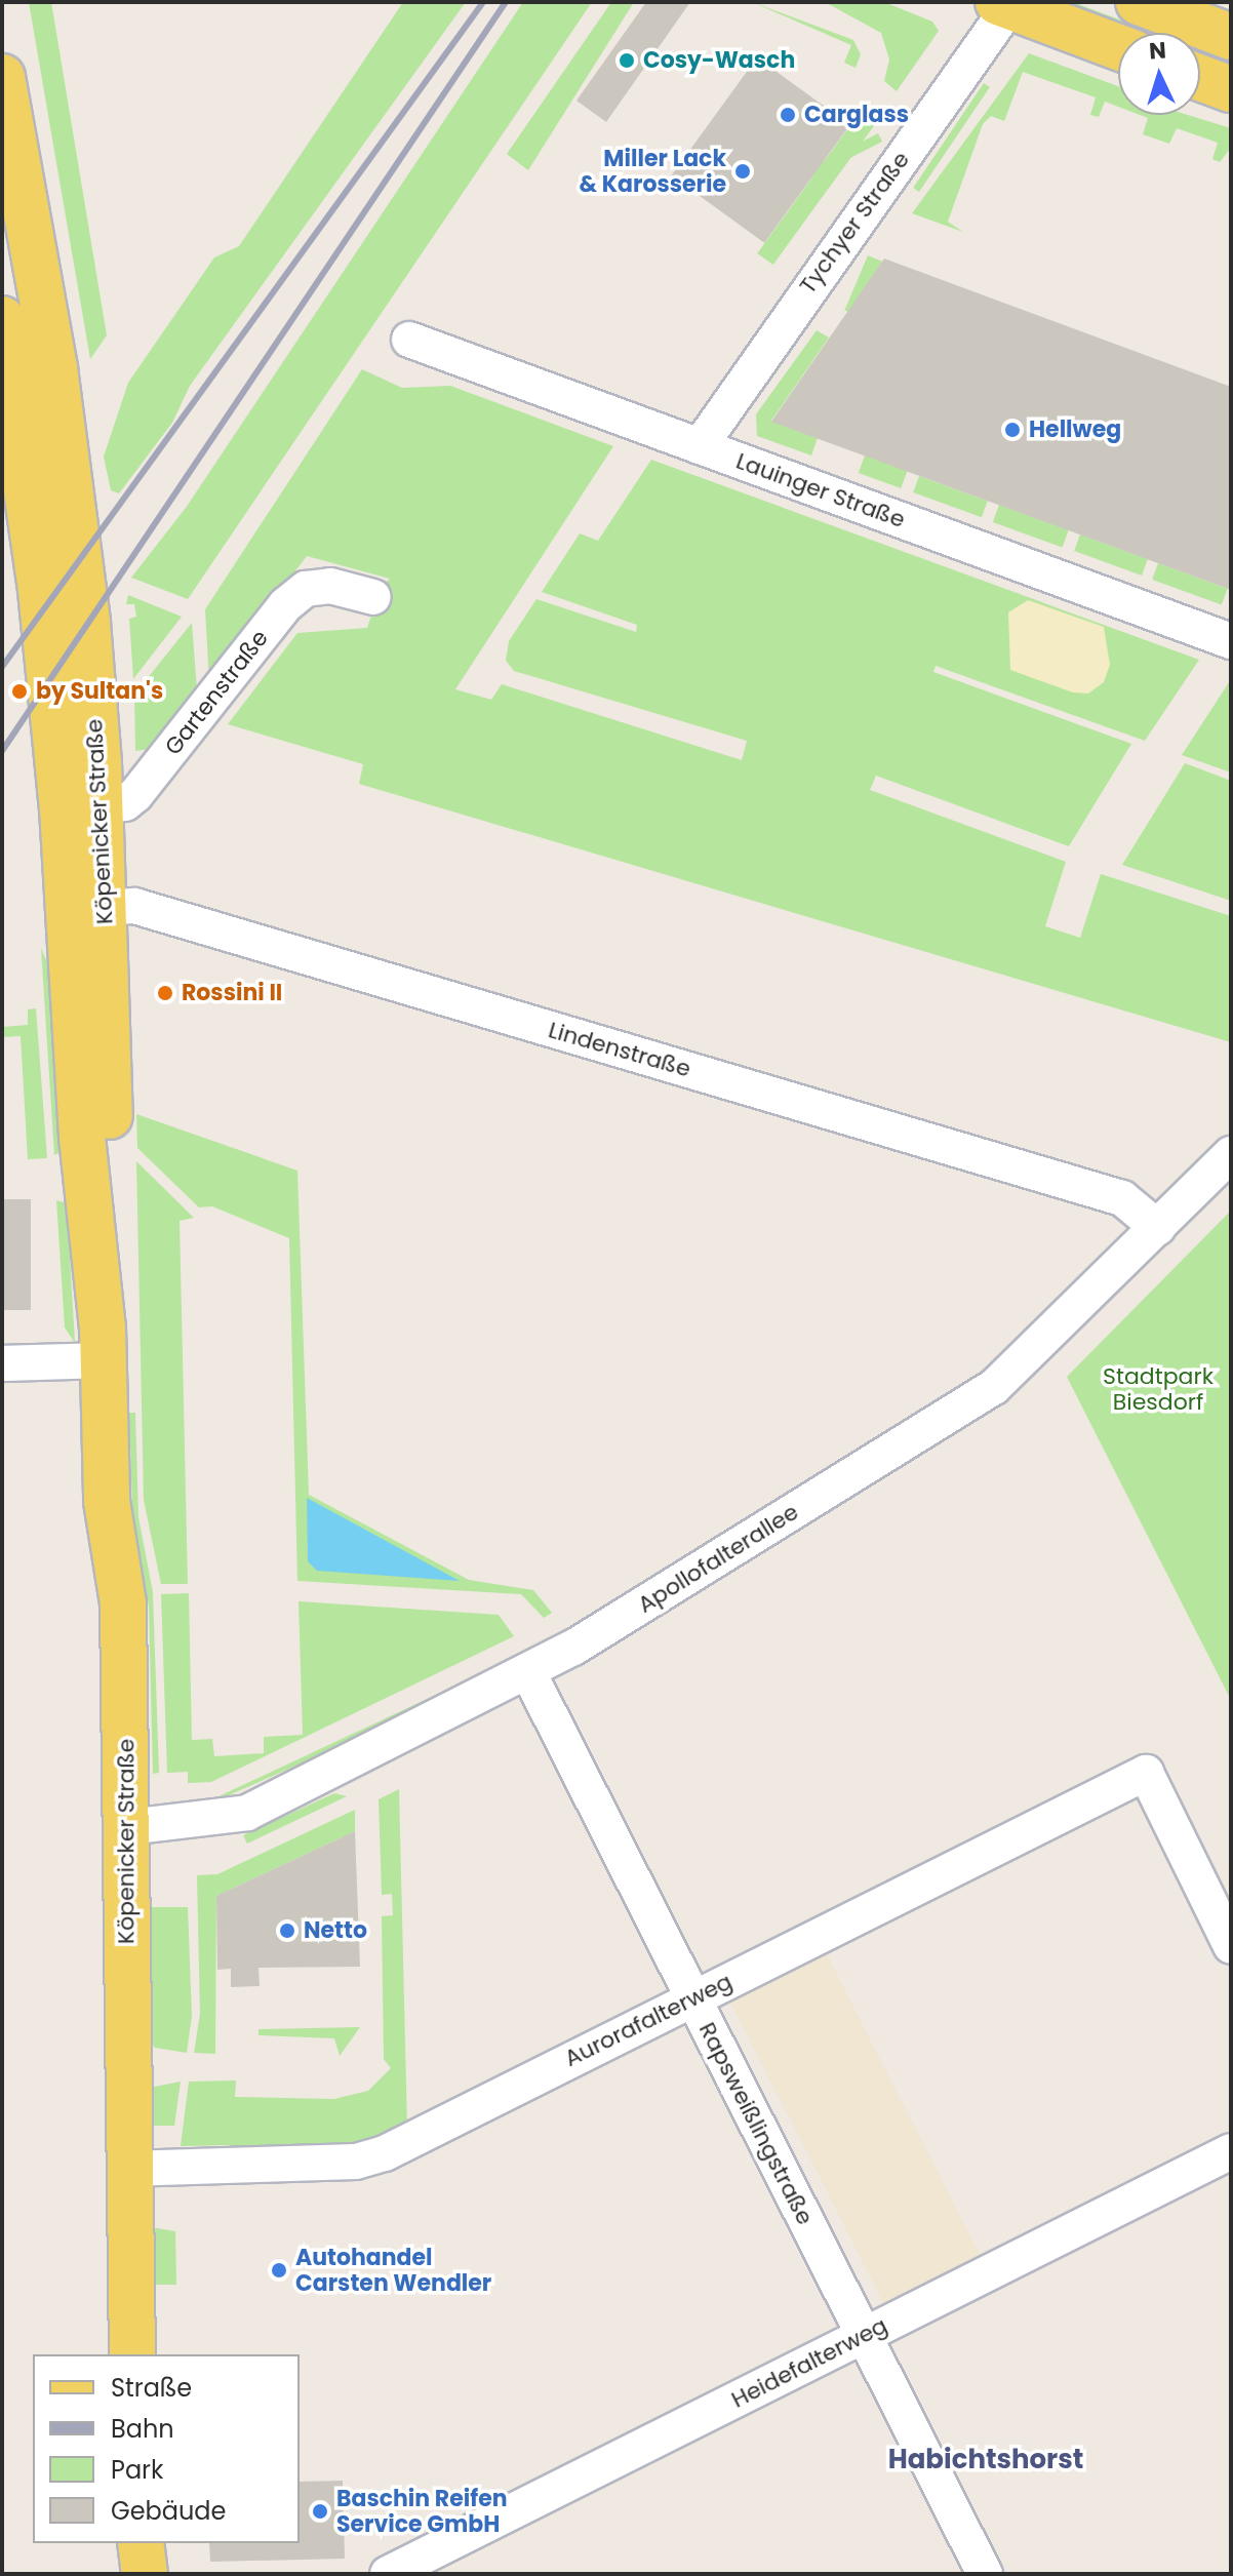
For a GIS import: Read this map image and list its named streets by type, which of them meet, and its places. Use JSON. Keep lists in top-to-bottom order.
{
  "streets": {
    "main road": ["Köpenicker Straße"],
    "street": [
      "Tychyer Straße",
      "Lauinger Straße",
      "Gartenstraße",
      "Lindenstraße",
      "Apollofalterallee",
      "Aurorafalterweg",
      "Rapsweißlingstraße",
      "Heidefalterweg"
    ]
  },
  "crossings": [
    ["Tychyer Straße", "Lauinger Straße"],
    ["Gartenstraße", "Köpenicker Straße"],
    ["Köpenicker Straße", "Lindenstraße"],
    ["Köpenicker Straße", "Apollofalterallee"],
    ["Köpenicker Straße", "Aurorafalterweg"],
    ["Lindenstraße", "Apollofalterallee"],
    ["Apollofalterallee", "Rapsweißlingstraße"],
    ["Aurorafalterweg", "Rapsweißlingstraße"],
    ["Rapsweißlingstraße", "Heidefalterweg"]
  ],
  "districts": ["Habichtshorst"],
  "parks": ["Stadtpark Biesdorf"],
  "places": [
    "Cosy-Wasch",
    "Carglass",
    "Miller Lack & Karosserie",
    "Hellweg",
    "by Sultan's",
    "Rossini II",
    "Netto",
    "Autohandel Carsten Wendler",
    "Baschin Reifen Service GmbH"
  ],
  "legend": [
    "Straße",
    "Bahn",
    "Park",
    "Gebäude"
  ],
  "north": "top"
}
